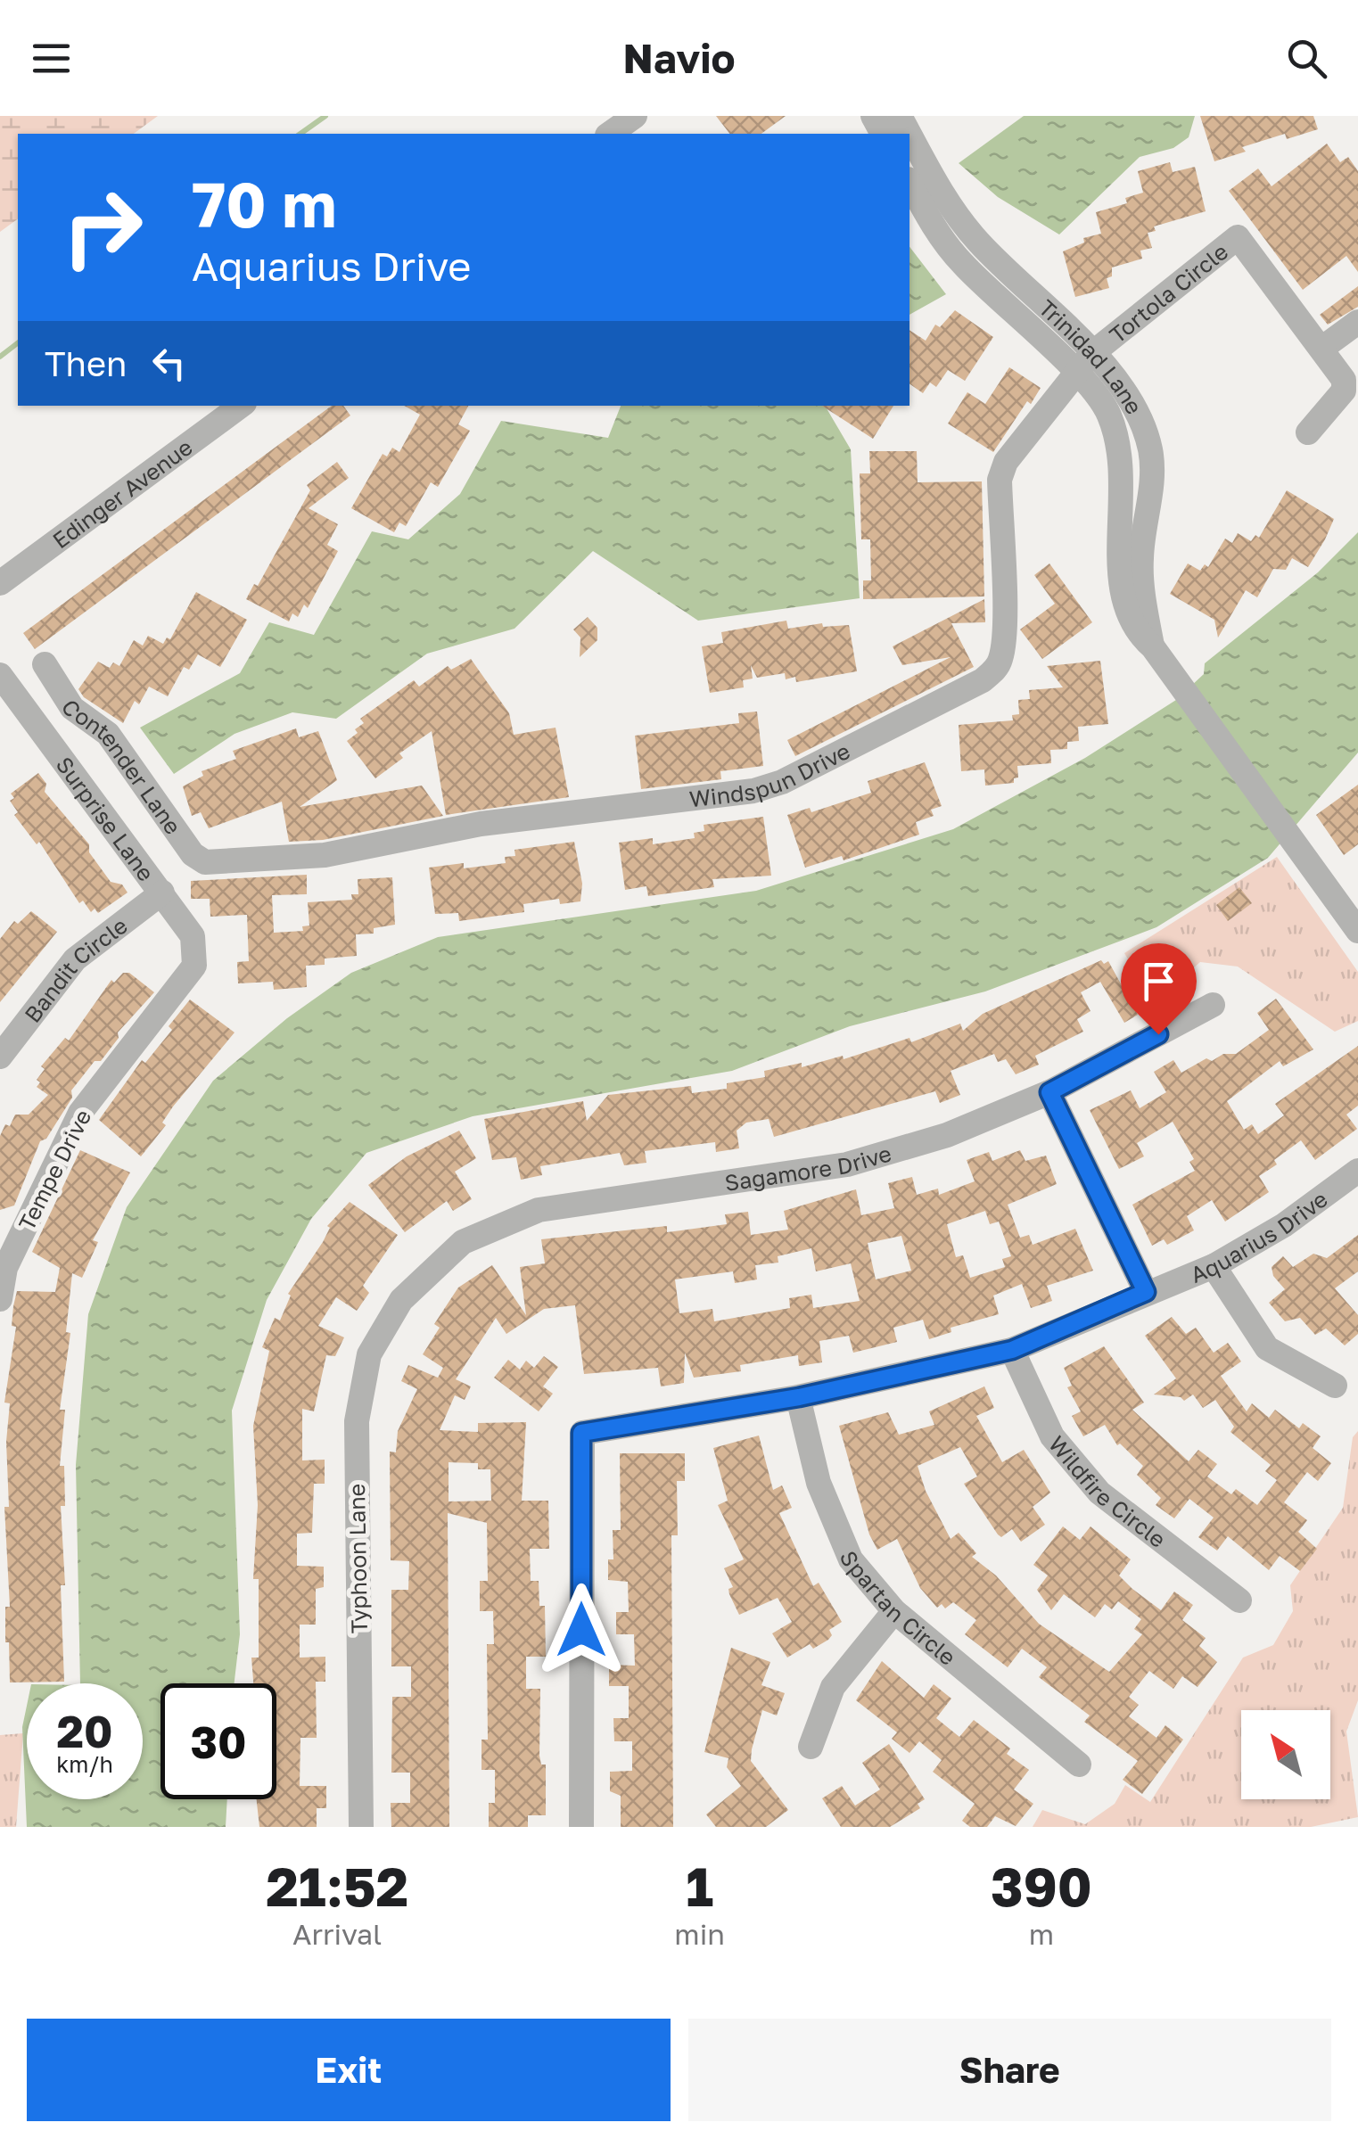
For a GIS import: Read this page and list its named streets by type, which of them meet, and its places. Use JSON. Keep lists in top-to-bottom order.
{
  "streets": {
    "street": [
      "Tortola Circle",
      "Trinidad Lane",
      "Edinger Avenue",
      "Contender Lane",
      "Windspun Drive",
      "Surprise Lane",
      "Bandit Circle",
      "Sagamore Drive",
      "Tempe Drive",
      "Aquarius Drive",
      "Wildfire Circle",
      "Typhoon Lane",
      "Spartan Circle"
    ]
  },
  "crossings": [
    ["Tortola Circle", "Trinidad Lane"],
    ["Tortola Circle", "Windspun Drive"],
    ["Trinidad Lane", "Windspun Drive"],
    ["Contender Lane", "Windspun Drive"],
    ["Surprise Lane", "Bandit Circle"],
    ["Surprise Lane", "Tempe Drive"],
    ["Sagamore Drive", "Typhoon Lane"],
    ["Aquarius Drive", "Wildfire Circle"],
    ["Aquarius Drive", "Spartan Circle"]
  ],
  "north": "top left",
  "page": {
    "header": "Navio",
    "turn": ["70 m", "Aquarius Drive"],
    "then": "Then",
    "speed": "20 km/h",
    "limit": "30",
    "eta": [
      "21:52",
      "Arrival",
      "1",
      "min",
      "390",
      "m"
    ],
    "buttons": ["Exit", "Share"]
  }
}
